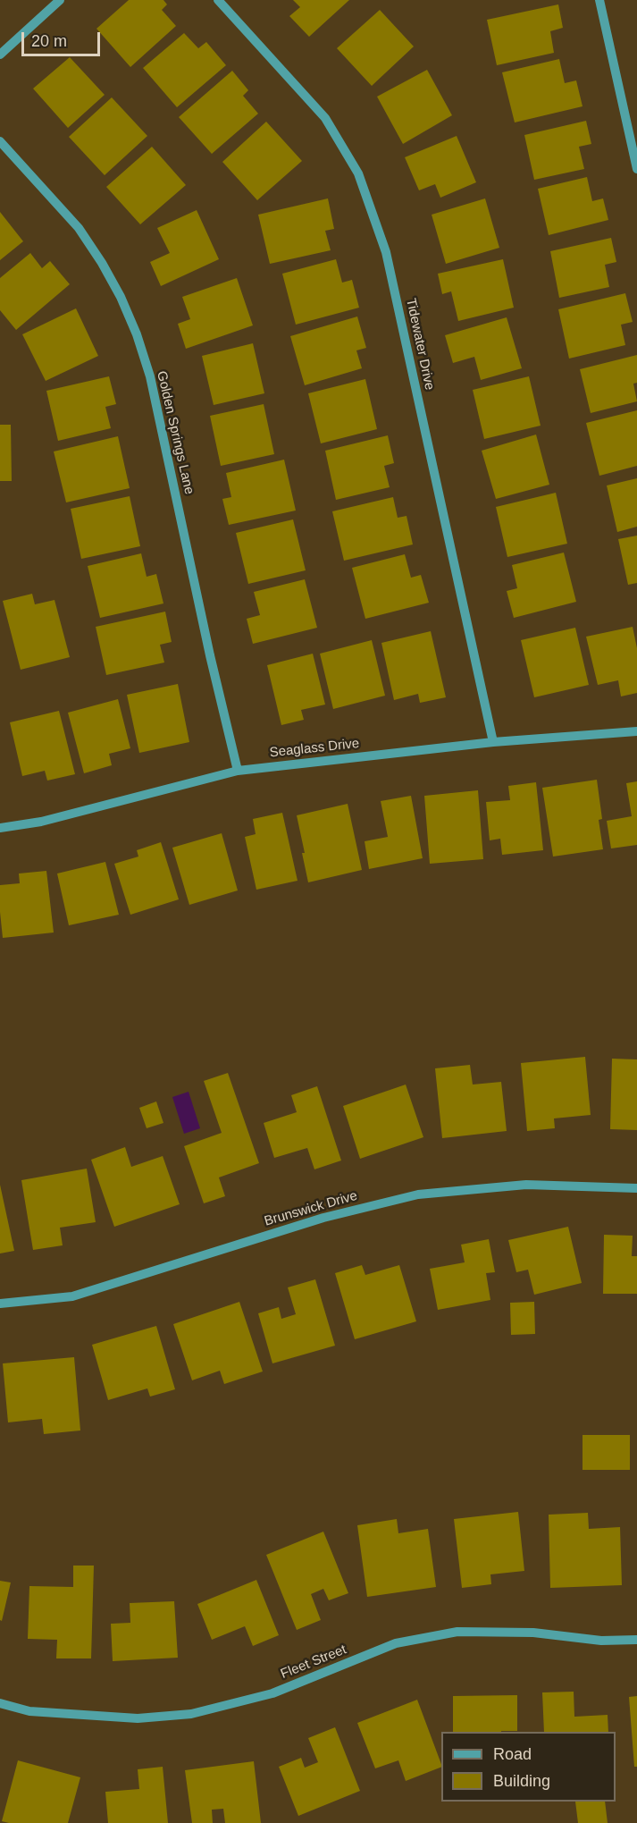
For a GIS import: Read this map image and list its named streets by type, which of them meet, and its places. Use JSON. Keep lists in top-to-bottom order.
{
  "streets": {
    "street": [
      "Tidewater Drive",
      "Golden Springs Lane",
      "Seaglass Drive",
      "Brunswick Drive",
      "Fleet Street"
    ]
  },
  "crossings": [
    ["Tidewater Drive", "Seaglass Drive"],
    ["Golden Springs Lane", "Seaglass Drive"]
  ],
  "legend": ["Road", "Building"],
  "scale_bar": "20 m"
}
